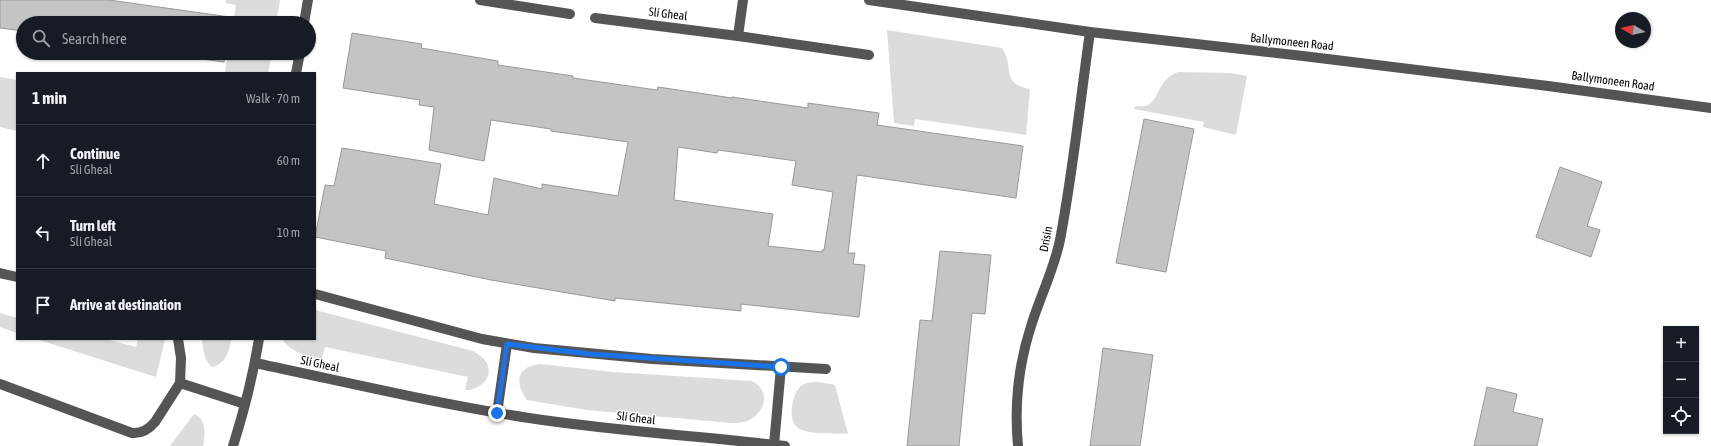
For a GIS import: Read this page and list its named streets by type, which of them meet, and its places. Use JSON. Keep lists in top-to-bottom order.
{
  "streets": {
    "street": ["Slí Gheal", "Ballymoneen Road", "Drisín"]
  },
  "crossings": [
    ["Ballymoneen Road", "Drisín"]
  ],
  "north": "left",
  "page": {
    "search": "Search here",
    "heading": ["1 min", "Walk · 70 m"],
    "list": [
      ["Continue", "Slí Gheal", "60 m"],
      ["Turn left", "Slí Gheal", "10 m"],
      "Arrive at destination"
    ],
    "map_buttons": ["+", "−"]
  }
}
